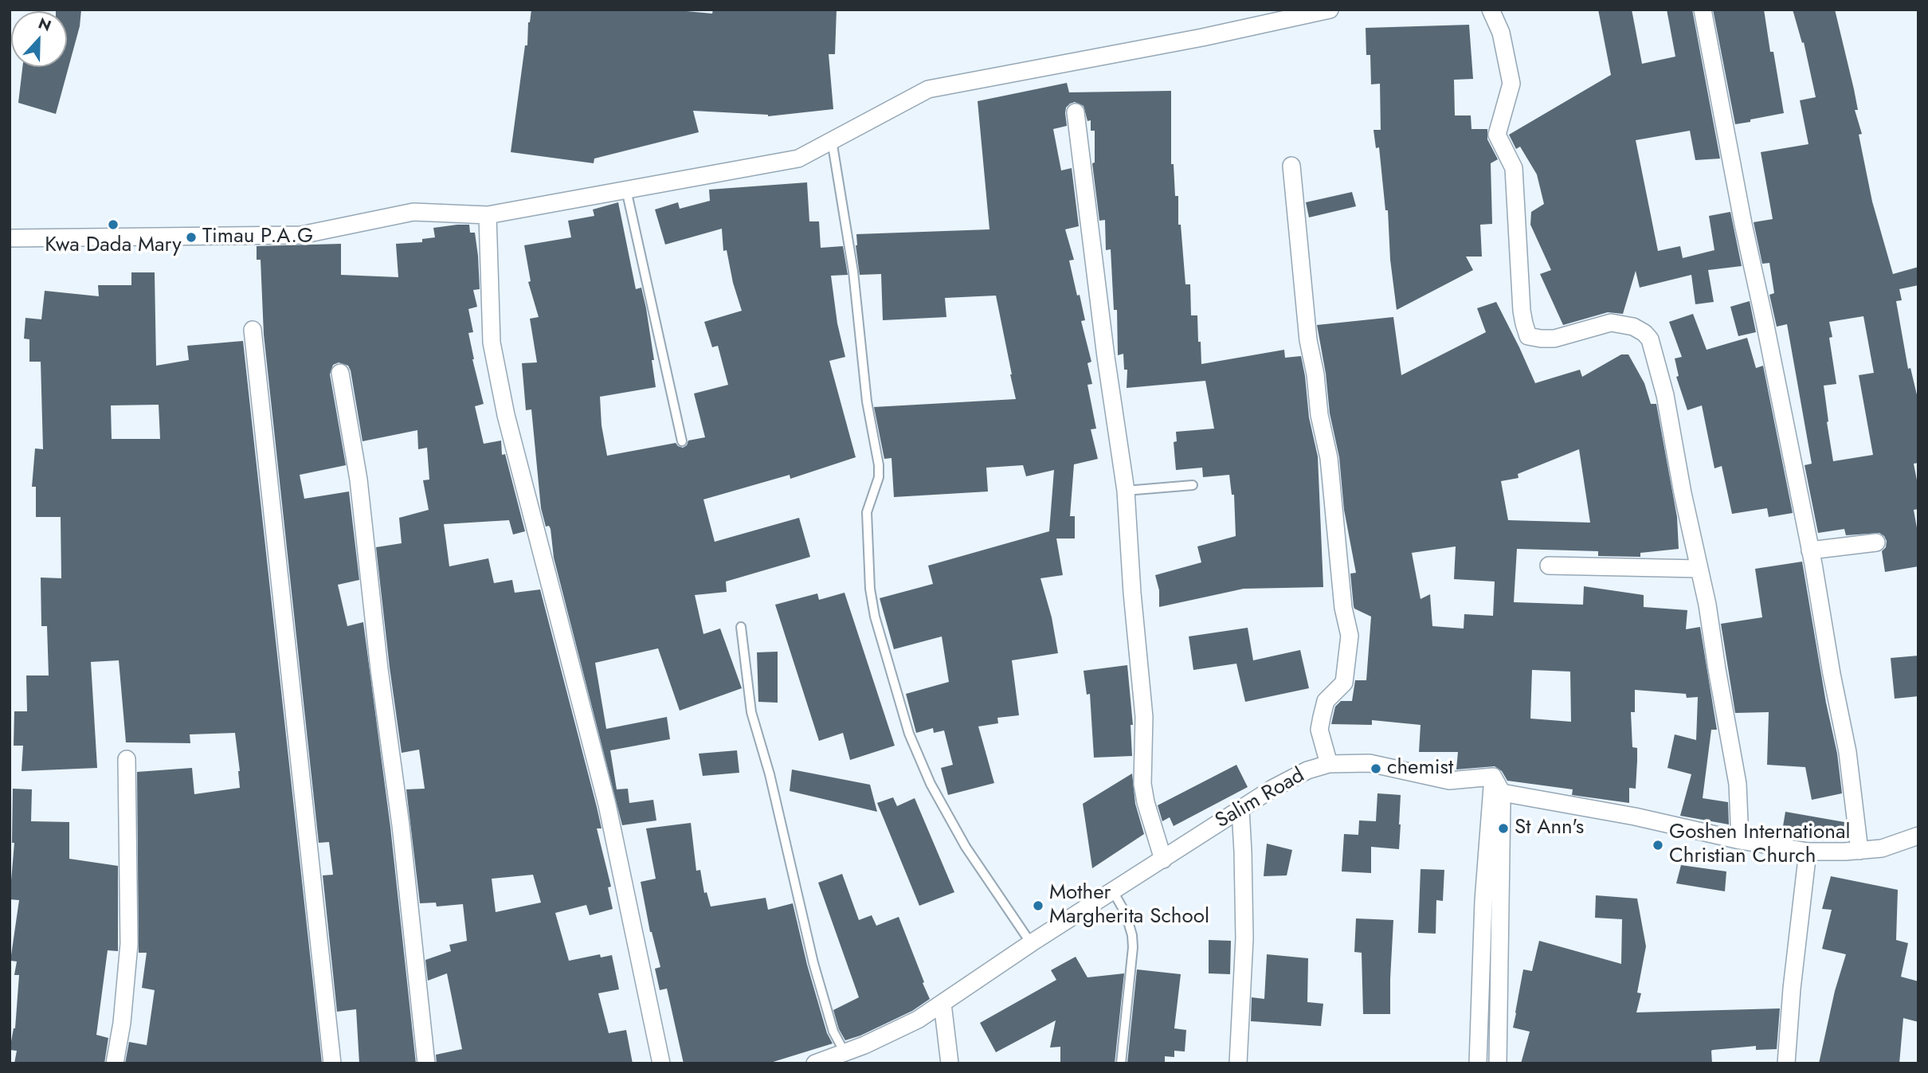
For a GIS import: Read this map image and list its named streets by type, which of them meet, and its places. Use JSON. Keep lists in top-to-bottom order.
{
  "streets": {
    "street": ["Salim Road"]
  },
  "places": [
    "Kwa Dada Mary",
    "Timau P.A.G",
    "chemist",
    "St Ann's",
    "Goshen International Christian Church",
    "Mother Margherita School"
  ],
  "north": "top"
}
